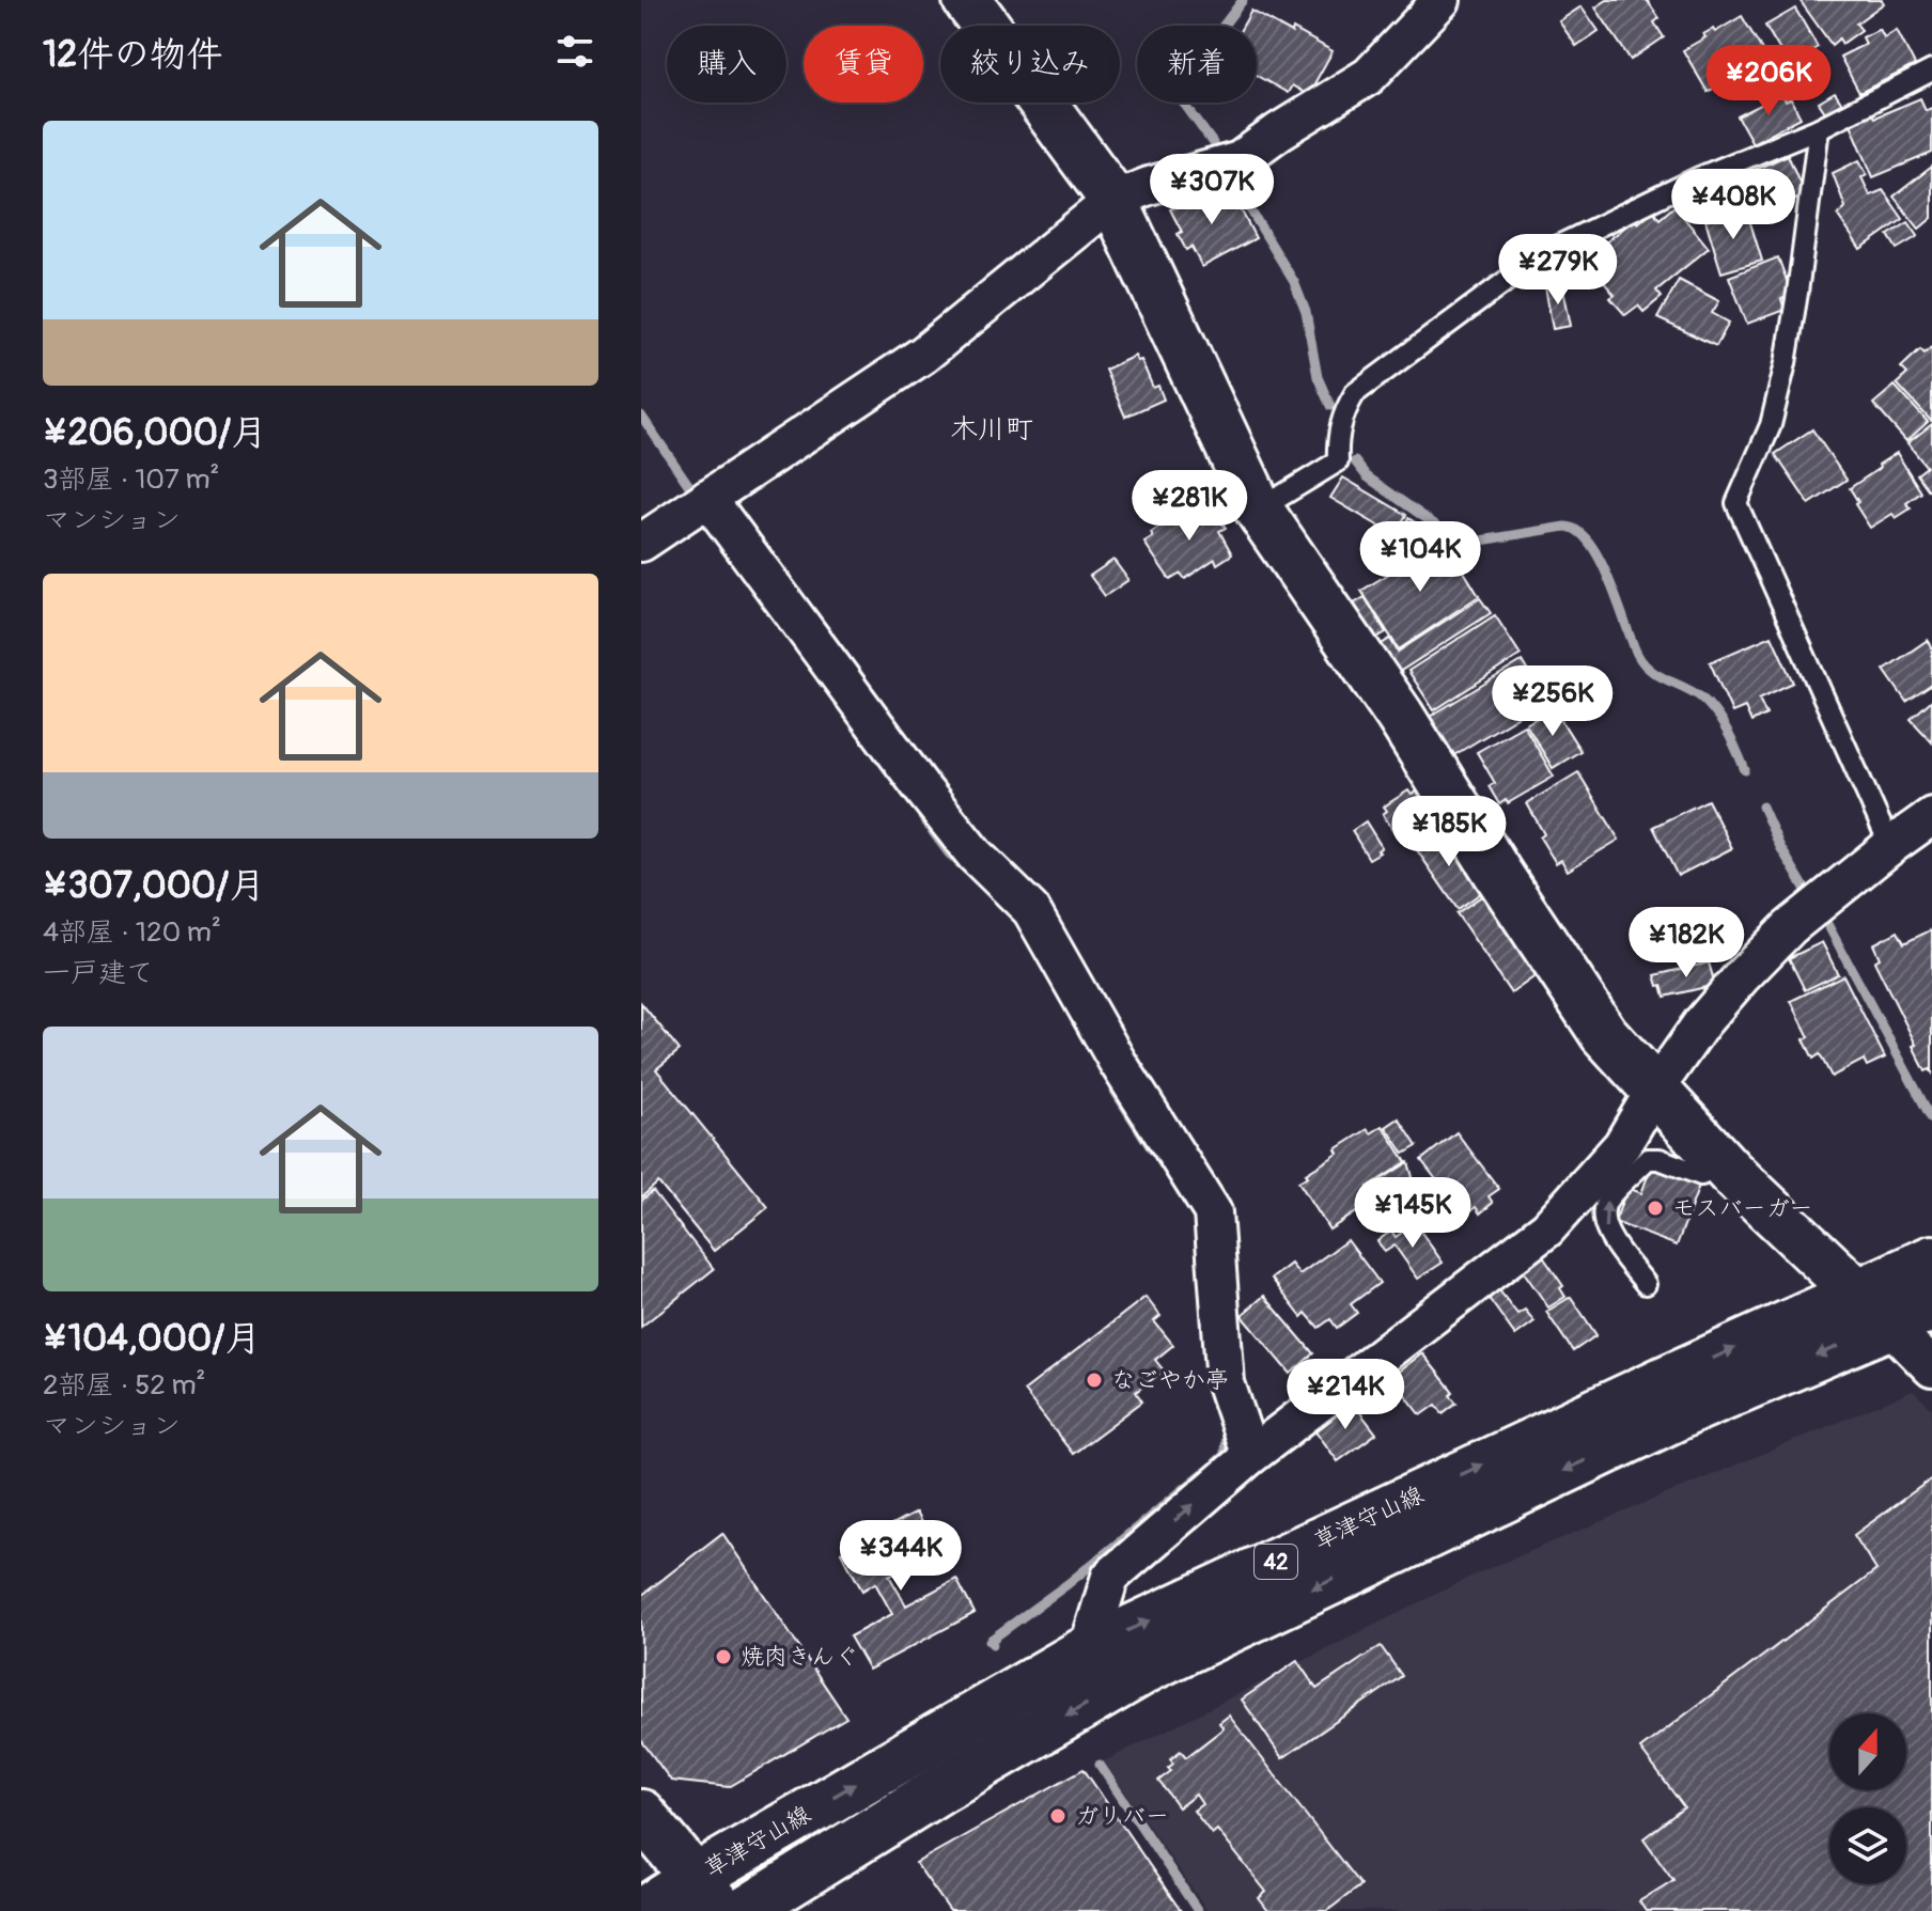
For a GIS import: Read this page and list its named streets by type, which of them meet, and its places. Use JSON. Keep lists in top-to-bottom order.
{
  "streets": {
    "main road": ["草津守山線", "42"]
  },
  "districts": ["木川町"],
  "places": [
    "モスバーガー",
    "なごやか亭",
    "焼肉きんぐ",
    "ガリバー"
  ],
  "north": "top",
  "page": {
    "heading": "12件の物件",
    "chip": [
      "購入",
      "賃貸",
      "絞り込み",
      "新着"
    ],
    "price": [
      "¥206K",
      "¥307K",
      "¥408K",
      "¥279K",
      "¥281K",
      "¥104K",
      "¥256K",
      "¥185K",
      "¥182K",
      "¥145K",
      "¥214K",
      "¥344K"
    ],
    "list": [
      {
        "name": "¥206,000/月",
        "note": "3部屋 · 107 m² · マンション"
      },
      {
        "name": "¥307,000/月",
        "note": "4部屋 · 120 m² · 一戸建て"
      },
      {
        "name": "¥104,000/月",
        "note": "2部屋 · 52 m² · マンション"
      }
    ]
  }
}
